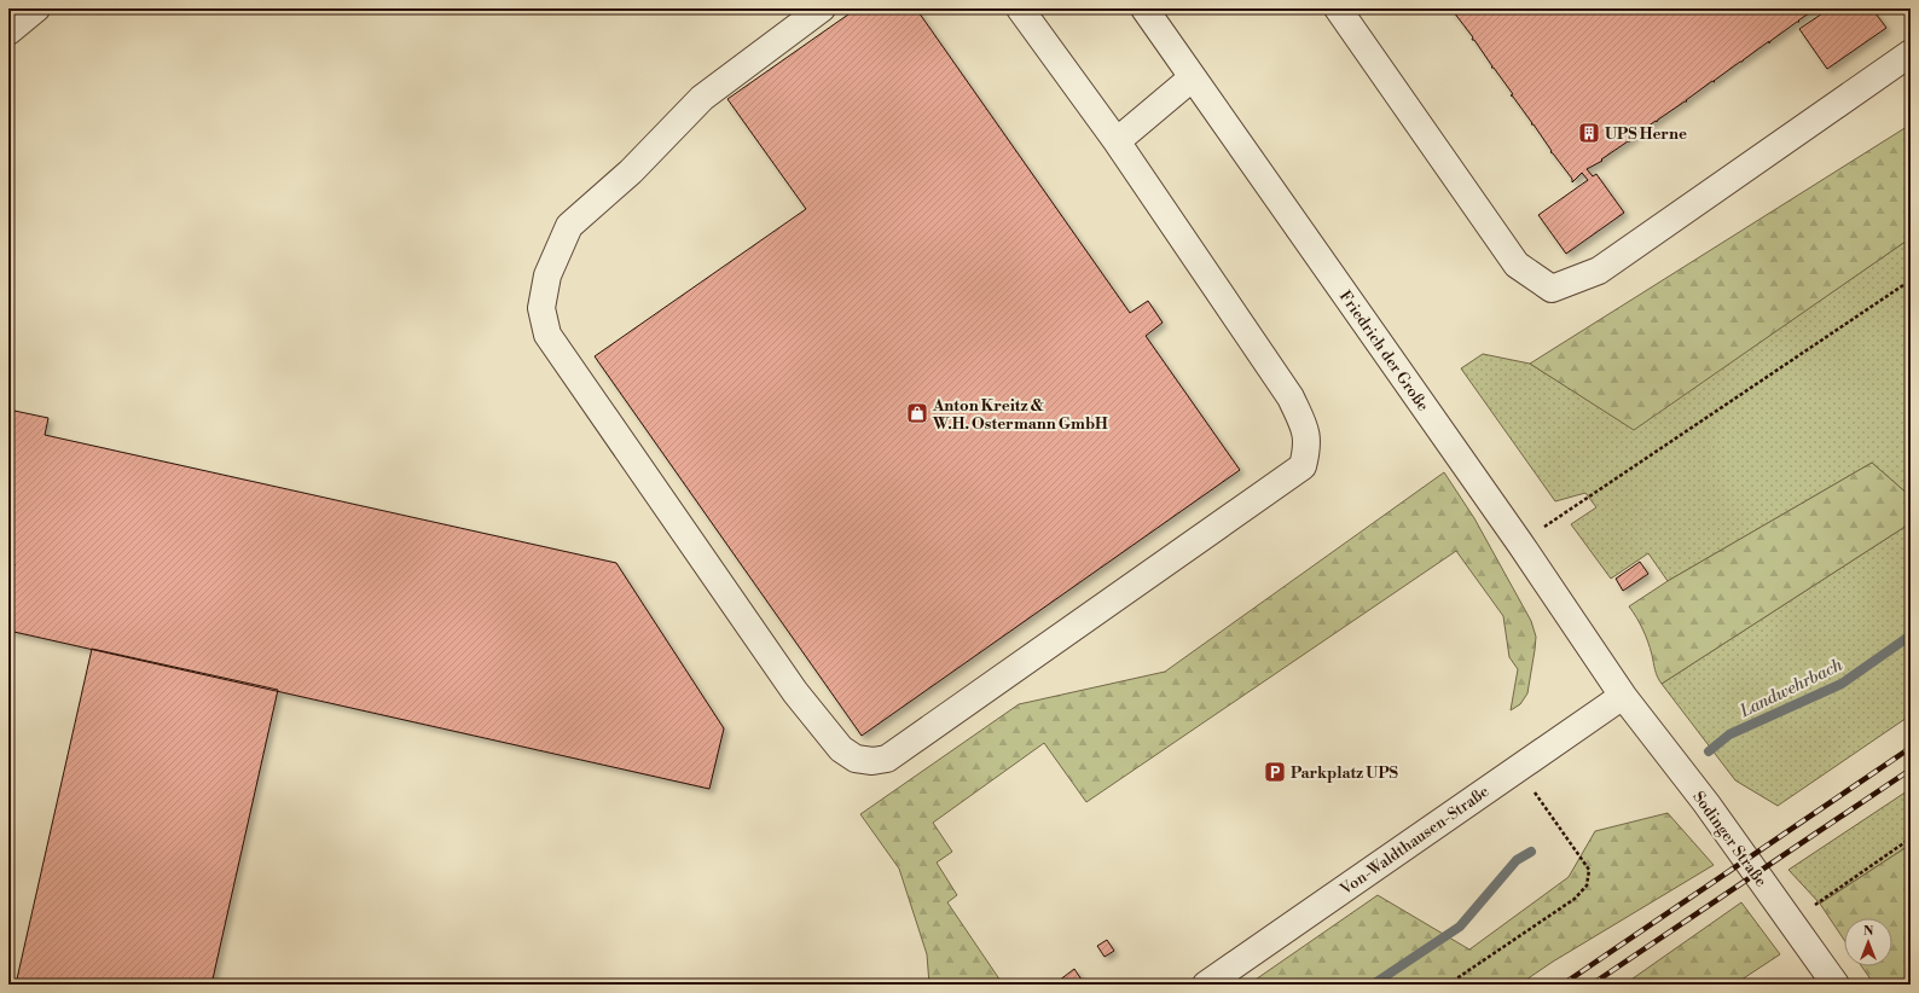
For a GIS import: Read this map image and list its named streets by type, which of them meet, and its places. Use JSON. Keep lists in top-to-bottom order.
{
  "streets": {
    "street": ["Friedrich der Große", "Sodinger Straße", "Von-Waldthausen-Straße"]
  },
  "crossings": [
    ["Friedrich der Große", "Sodinger Straße"],
    ["Friedrich der Große", "Von-Waldthausen-Straße"],
    ["Sodinger Straße", "Von-Waldthausen-Straße"]
  ],
  "water": ["Landwehrbach"],
  "places": {
    "building": ["UPS Herne"],
    "shop": ["Anton Kreitz & W.H. Ostermann GmbH"],
    "parking": ["Parkplatz UPS"]
  },
  "north": "top"
}
